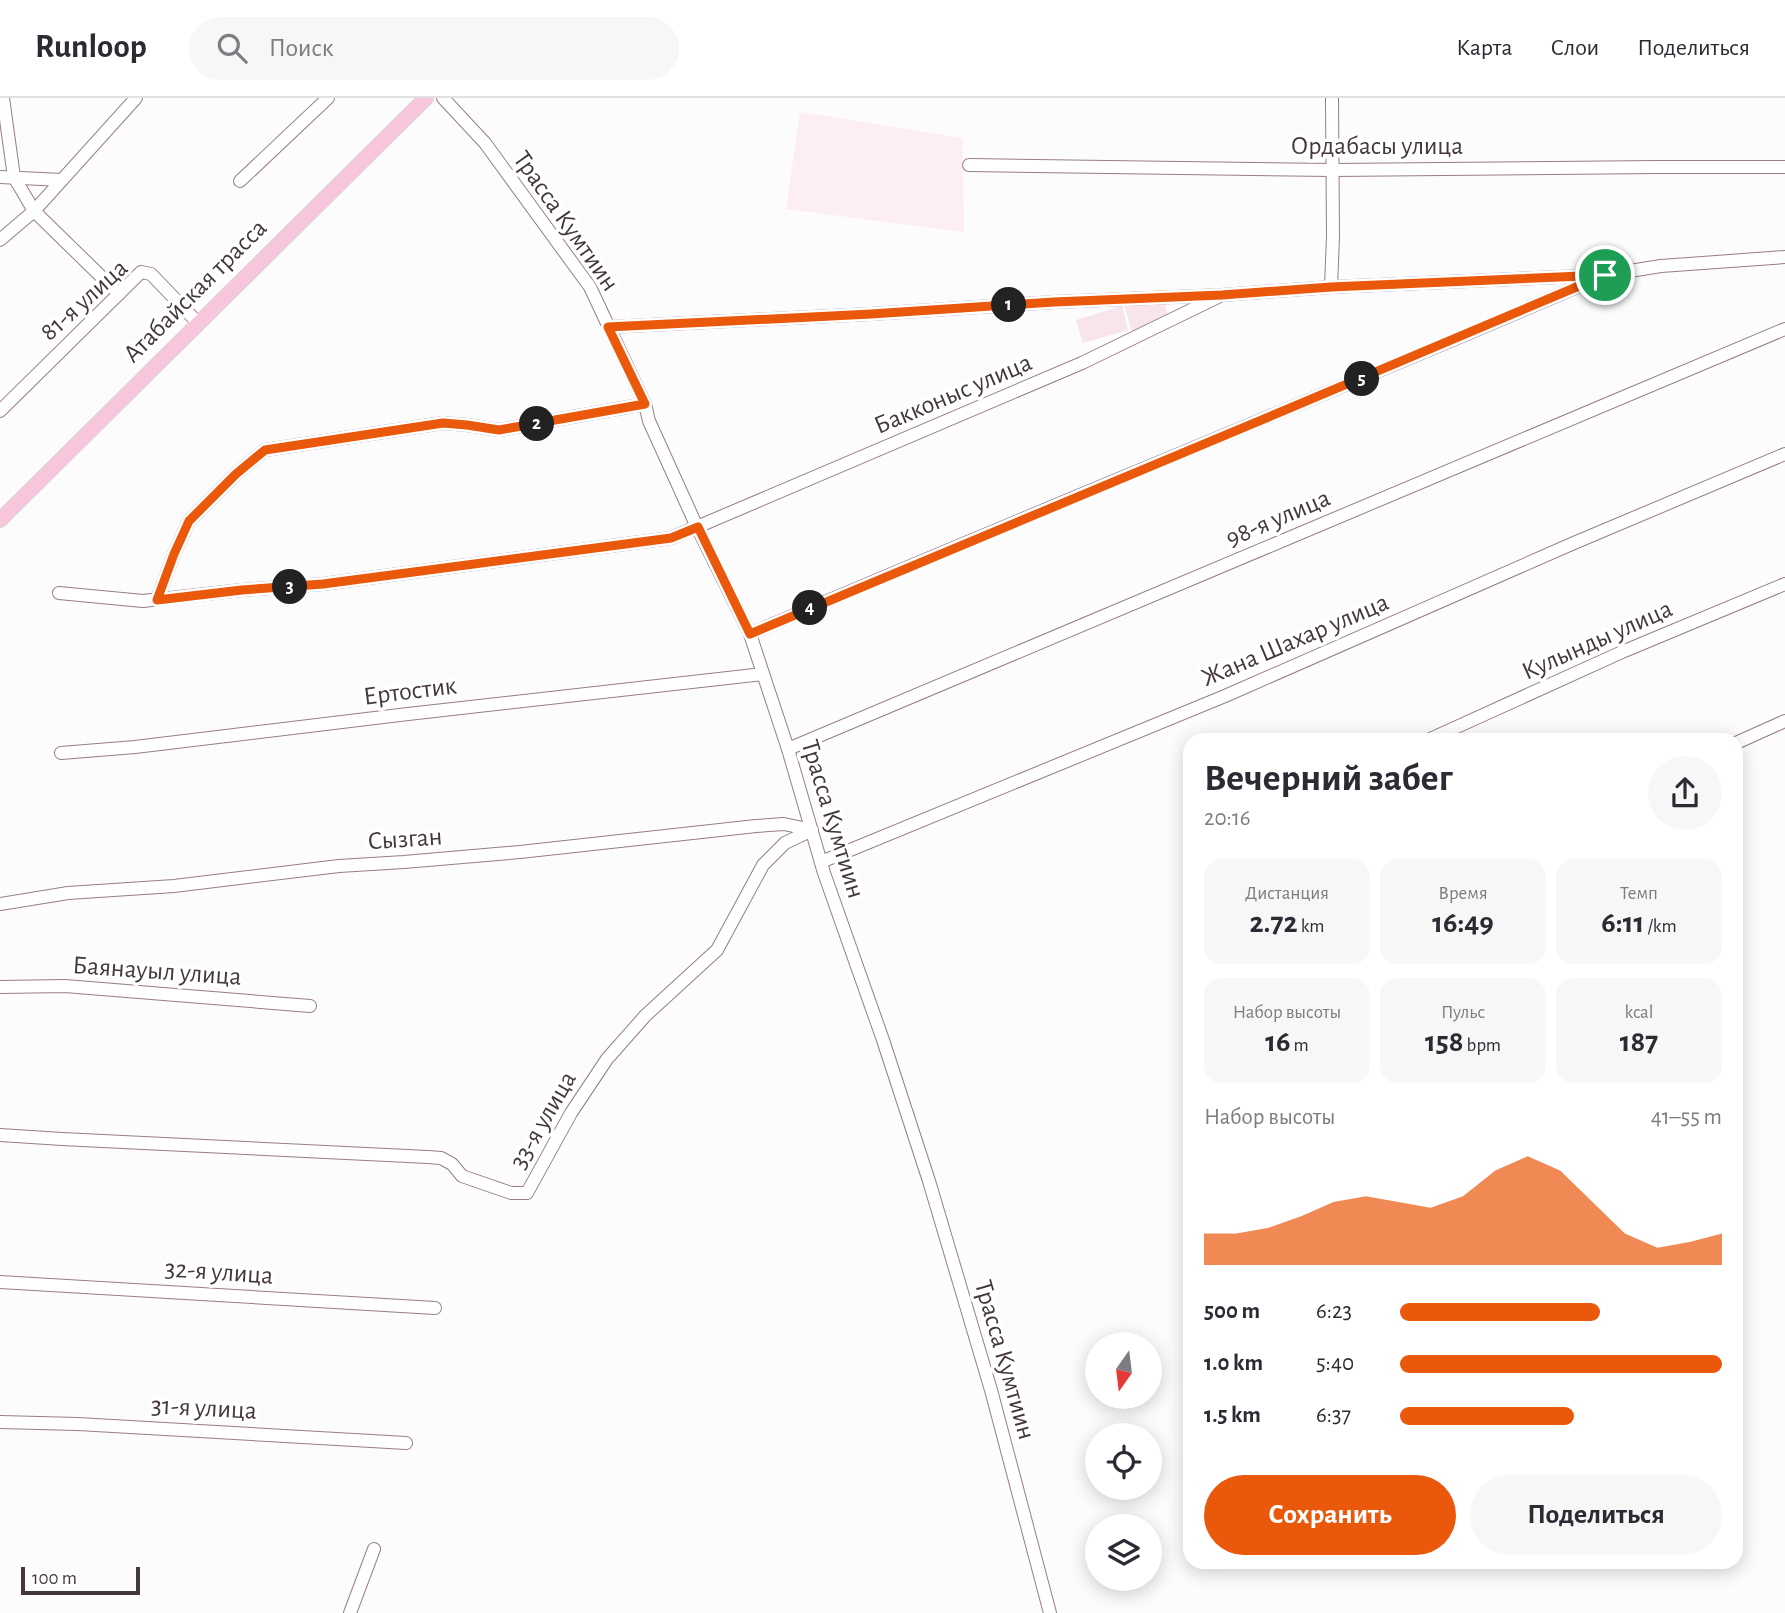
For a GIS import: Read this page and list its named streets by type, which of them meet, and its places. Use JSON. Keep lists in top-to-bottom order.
{
  "streets": {
    "main road": ["Атабайская трасса"],
    "street": [
      "Ордабасы улица",
      "Трасса Кумтиин",
      "81-я улица",
      "Бакконыс улица",
      "98-я улица",
      "Жана Шахар улица",
      "Кулынды улица",
      "Ертостик",
      "Сызган",
      "Баянауыл улица",
      "33-я улица",
      "32-я улица",
      "31-я улица"
    ]
  },
  "crossings": [
    ["Трасса Кумтиин", "Бакконыс улица"],
    ["Трасса Кумтиин", "98-я улица"],
    ["Трасса Кумтиин", "Жана Шахар улица"],
    ["Трасса Кумтиин", "Ертостик"],
    ["Трасса Кумтиин", "Сызган"],
    ["Трасса Кумтиин", "33-я улица"],
    ["Атабайская трасса", "81-я улица"],
    ["Сызган", "33-я улица"]
  ],
  "scale_bar": "100 m",
  "north": "bottom",
  "page": {
    "header": "Runloop",
    "search": "Поиск",
    "nav": ["Карта", "Слои", "Поделиться"],
    "pins": [
      "1",
      "5",
      "2",
      "3",
      "4"
    ],
    "heading": ["Вечерний забег", "20:16"],
    "stats": [
      ["Дистанция", "2.72 km"],
      ["Время", "16:49"],
      ["Темп", "6:11 /km"],
      ["Набор высоты", "16 m"],
      ["Пульс", "158 bpm"],
      ["kcal", "187"]
    ],
    "chart": ["Набор высоты", "41–55 m"],
    "list": [
      {
        "name": "500 m",
        "note": "6:23"
      },
      {
        "name": "1.0 km",
        "note": "5:40"
      },
      {
        "name": "1.5 km",
        "note": "6:37"
      }
    ],
    "buttons": ["Сохранить", "Поделиться"],
    "scale": "100 m"
  }
}
